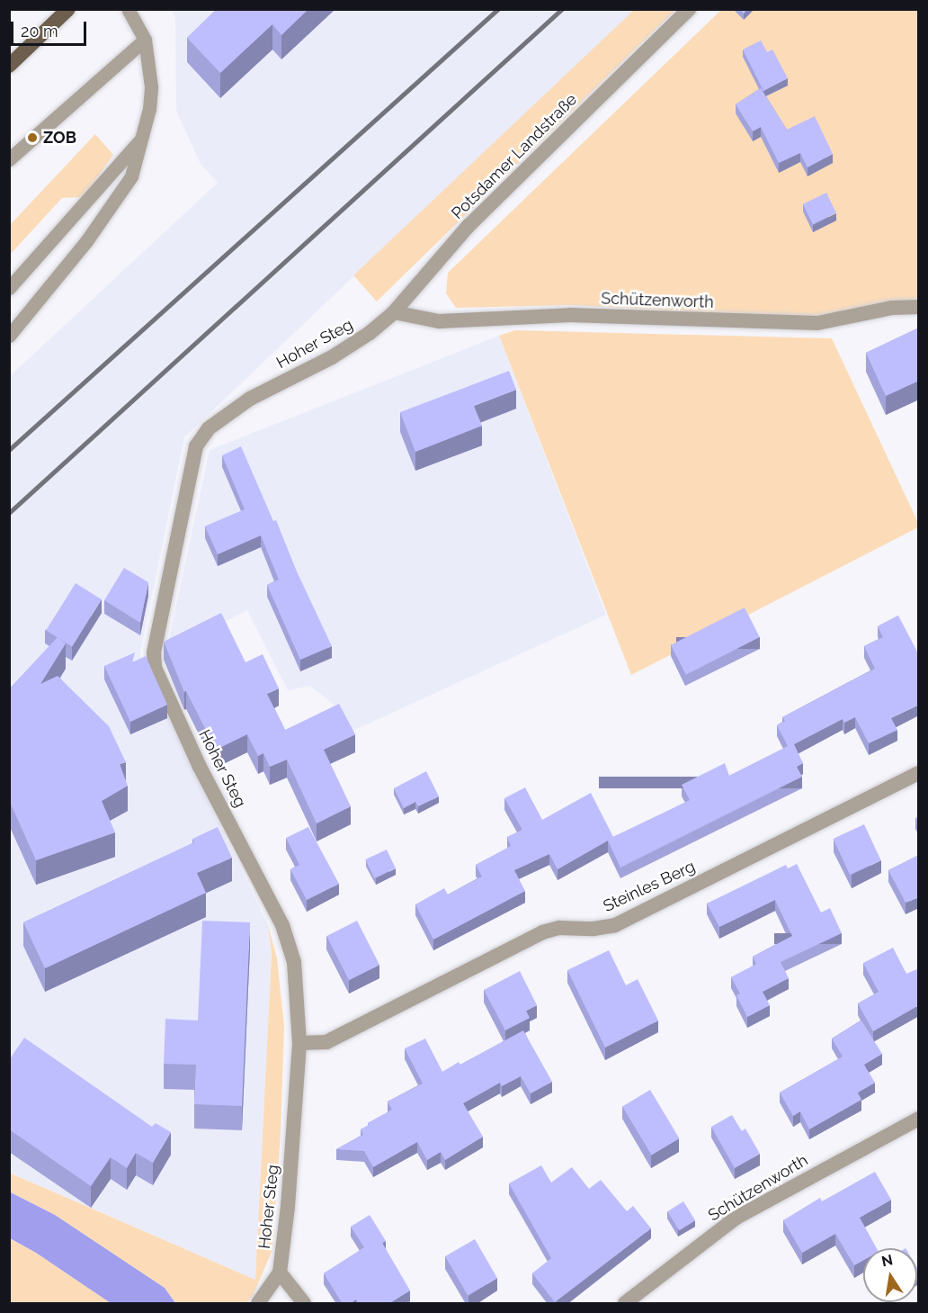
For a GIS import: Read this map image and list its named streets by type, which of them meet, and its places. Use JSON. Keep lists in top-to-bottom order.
{
  "streets": {
    "street": [
      "Potsdamer Landstraße",
      "Schützenworth",
      "Hoher Steg",
      "Steinles Berg"
    ]
  },
  "crossings": [
    ["Potsdamer Landstraße", "Schützenworth"],
    ["Potsdamer Landstraße", "Hoher Steg"],
    ["Hoher Steg", "Steinles Berg"]
  ],
  "places": ["ZOB"],
  "scale_bar": "20 m",
  "north": "top"
}
